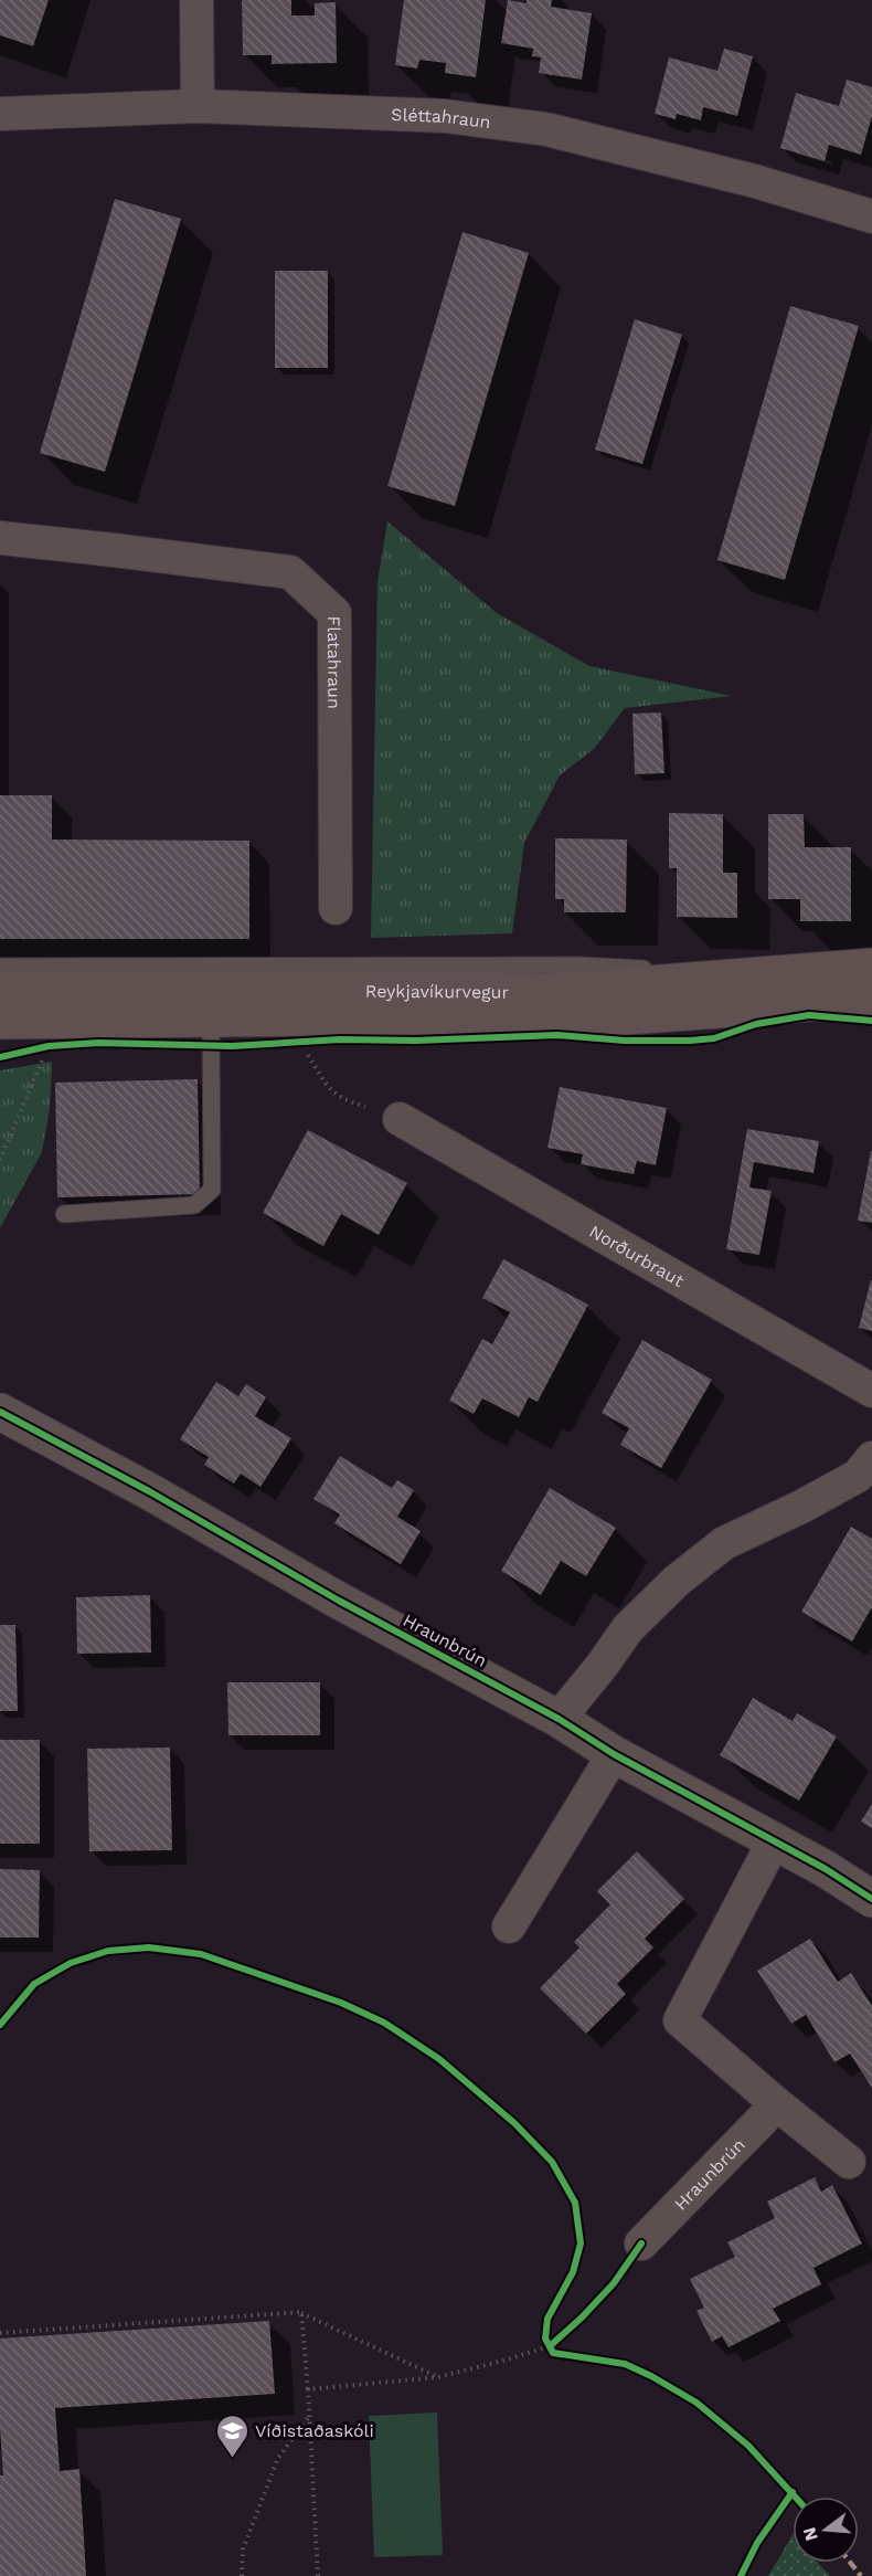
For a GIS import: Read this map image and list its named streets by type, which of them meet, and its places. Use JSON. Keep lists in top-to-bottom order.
{
  "streets": {
    "main road": ["Reykjavíkurvegur"],
    "street": [
      "Sléttahraun",
      "Flatahraun",
      "Norðurbraut",
      "Hraunbrún"
    ]
  },
  "places": {
    "school or university": ["Víðistaðaskóli"]
  },
  "north": "left"
}
